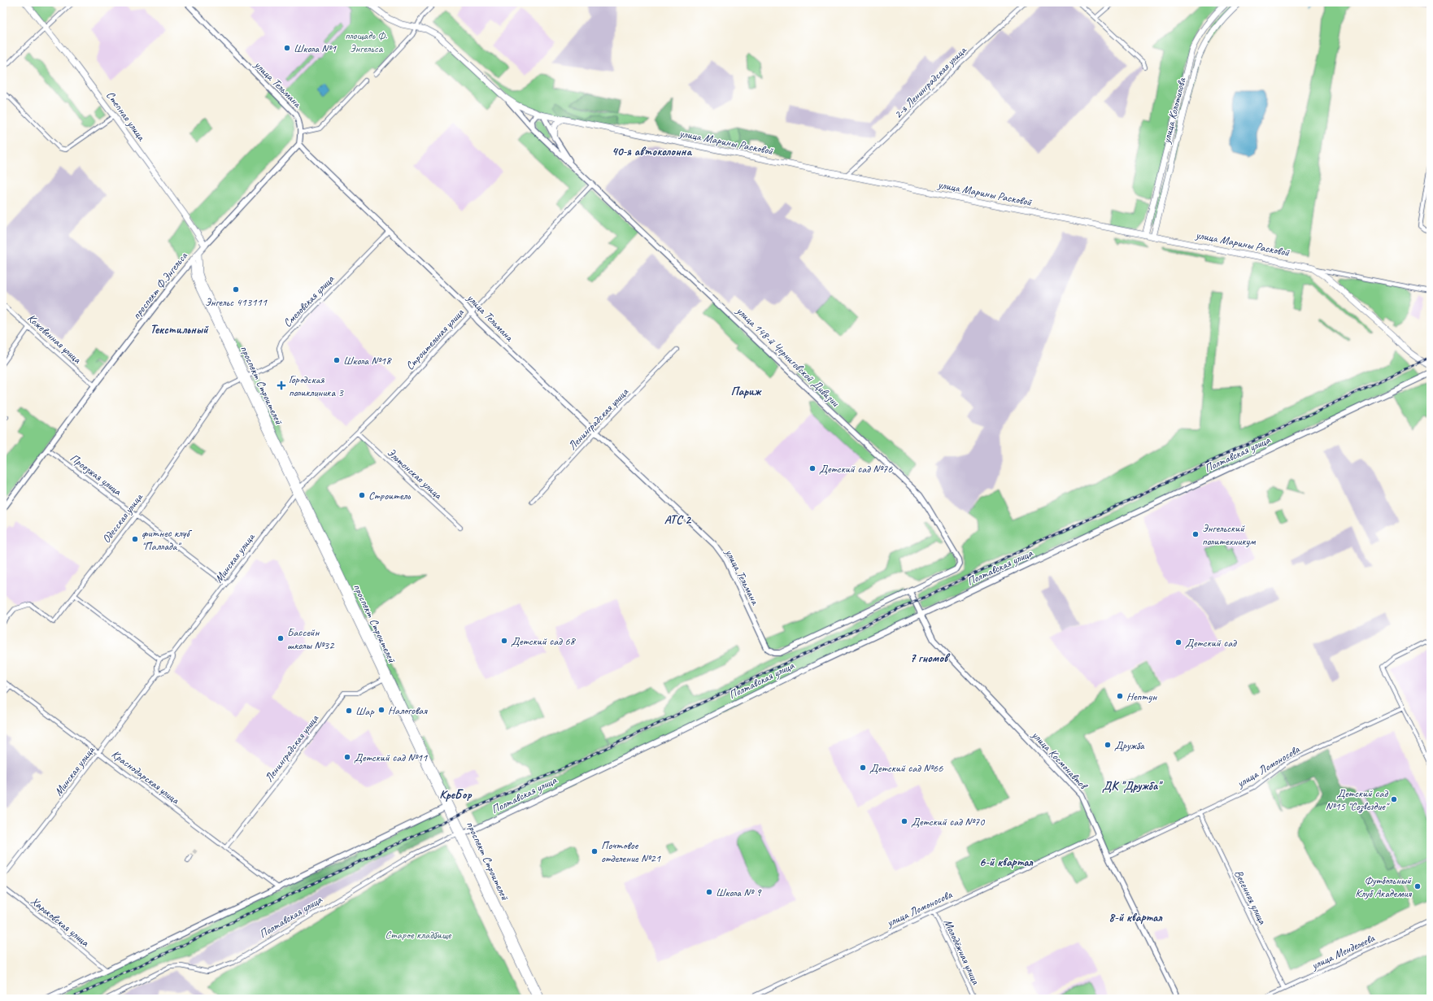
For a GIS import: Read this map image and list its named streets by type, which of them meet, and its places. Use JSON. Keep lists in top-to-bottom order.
{
  "streets": {
    "main road": [
      "улица Колотилова",
      "Степная улица",
      "улица Марины Расковой",
      "проспект Ф.Энгельса",
      "улица 148-й Черниговской Дивизии",
      "проспект Строителей"
    ],
    "street": [
      "2-я Ленинградская улица",
      "улица Тельмана",
      "Смеловская улица",
      "Кожевенная улица",
      "Строительная улица",
      "Ленинградская улица",
      "Полтавская улица",
      "Эльтонская улица",
      "Проезжая улица",
      "Одесская улица",
      "Минская улица",
      "улица Космонавтов",
      "улица Ломоносова",
      "Краснодарская улица",
      "Весенняя улица",
      "Харьковская улица",
      "Молодёжная улица",
      "улица Менделеева"
    ]
  },
  "crossings": [
    ["2-я Ленинградская улица", "улица Марины Расковой"],
    ["улица Тельмана", "проспект Ф.Энгельса"],
    ["улица Тельмана", "Смеловская улица"],
    ["улица Тельмана", "Строительная улица"],
    ["улица Тельмана", "Ленинградская улица"],
    ["улица Тельмана", "Полтавская улица"],
    ["улица Колотилова", "улица Марины Расковой"],
    ["Степная улица", "проспект Ф.Энгельса"],
    ["улица Марины Расковой", "улица 148-й Черниговской Дивизии"],
    ["проспект Ф.Энгельса", "Кожевенная улица"],
    ["проспект Ф.Энгельса", "проспект Строителей"],
    ["проспект Ф.Энгельса", "Проезжая улица"],
    ["Смеловская улица", "проспект Строителей"],
    ["Смеловская улица", "Одесская улица"],
    ["Строительная улица", "улица 148-й Черниговской Дивизии"],
    ["Строительная улица", "проспект Строителей"],
    ["Строительная улица", "Эльтонская улица"],
    ["Строительная улица", "Минская улица"],
    ["улица 148-й Черниговской Дивизии", "Полтавская улица"],
    ["проспект Строителей", "Ленинградская улица"],
    ["проспект Строителей", "Полтавская улица"],
    ["проспект Строителей", "Одесская улица"],
    ["проспект Строителей", "Минская улица"],
    ["Ленинградская улица", "Краснодарская улица"],
    ["Полтавская улица", "улица Космонавтов"],
    ["Проезжая улица", "Одесская улица"],
    ["Проезжая улица", "Минская улица"],
    ["Минская улица", "Краснодарская улица"],
    ["улица Космонавтов", "улица Ломоносова"],
    ["улица Ломоносова", "Весенняя улица"],
    ["улица Ломоносова", "Молодёжная улица"],
    ["Весенняя улица", "улица Менделеева"]
  ],
  "districts": [
    "40-я автоколонна",
    "Текстильный",
    "Париж",
    "АТС 2",
    "7 гномов",
    "ДК \"Дружба\"",
    "КреБор",
    "6-й квартал",
    "8-й квартал"
  ],
  "parks": ["площадь Ф. Энгельса", "Старое кладбище"],
  "places": {
    "other": [
      "Школа №1",
      "Энгельс 413111",
      "Школа №18",
      "Детский сад №76",
      "Строитель",
      "Энгельский политехникум",
      "фитнес клуб \"Паллада\"",
      "Бассейн школы №32",
      "Детский сад 68",
      "Детский сад",
      "Нептун",
      "Налоговая",
      "Шар",
      "Дружба",
      "Детский сад №11",
      "Детский сад №66",
      "Детский сад №15 \"Созвездие\"",
      "Детский сад №70",
      "Почтовое отделение №21",
      "Футбольный Клуб Академия",
      "Школа № 9"
    ],
    "health": ["Городская поликлиника 3"]
  }
}
